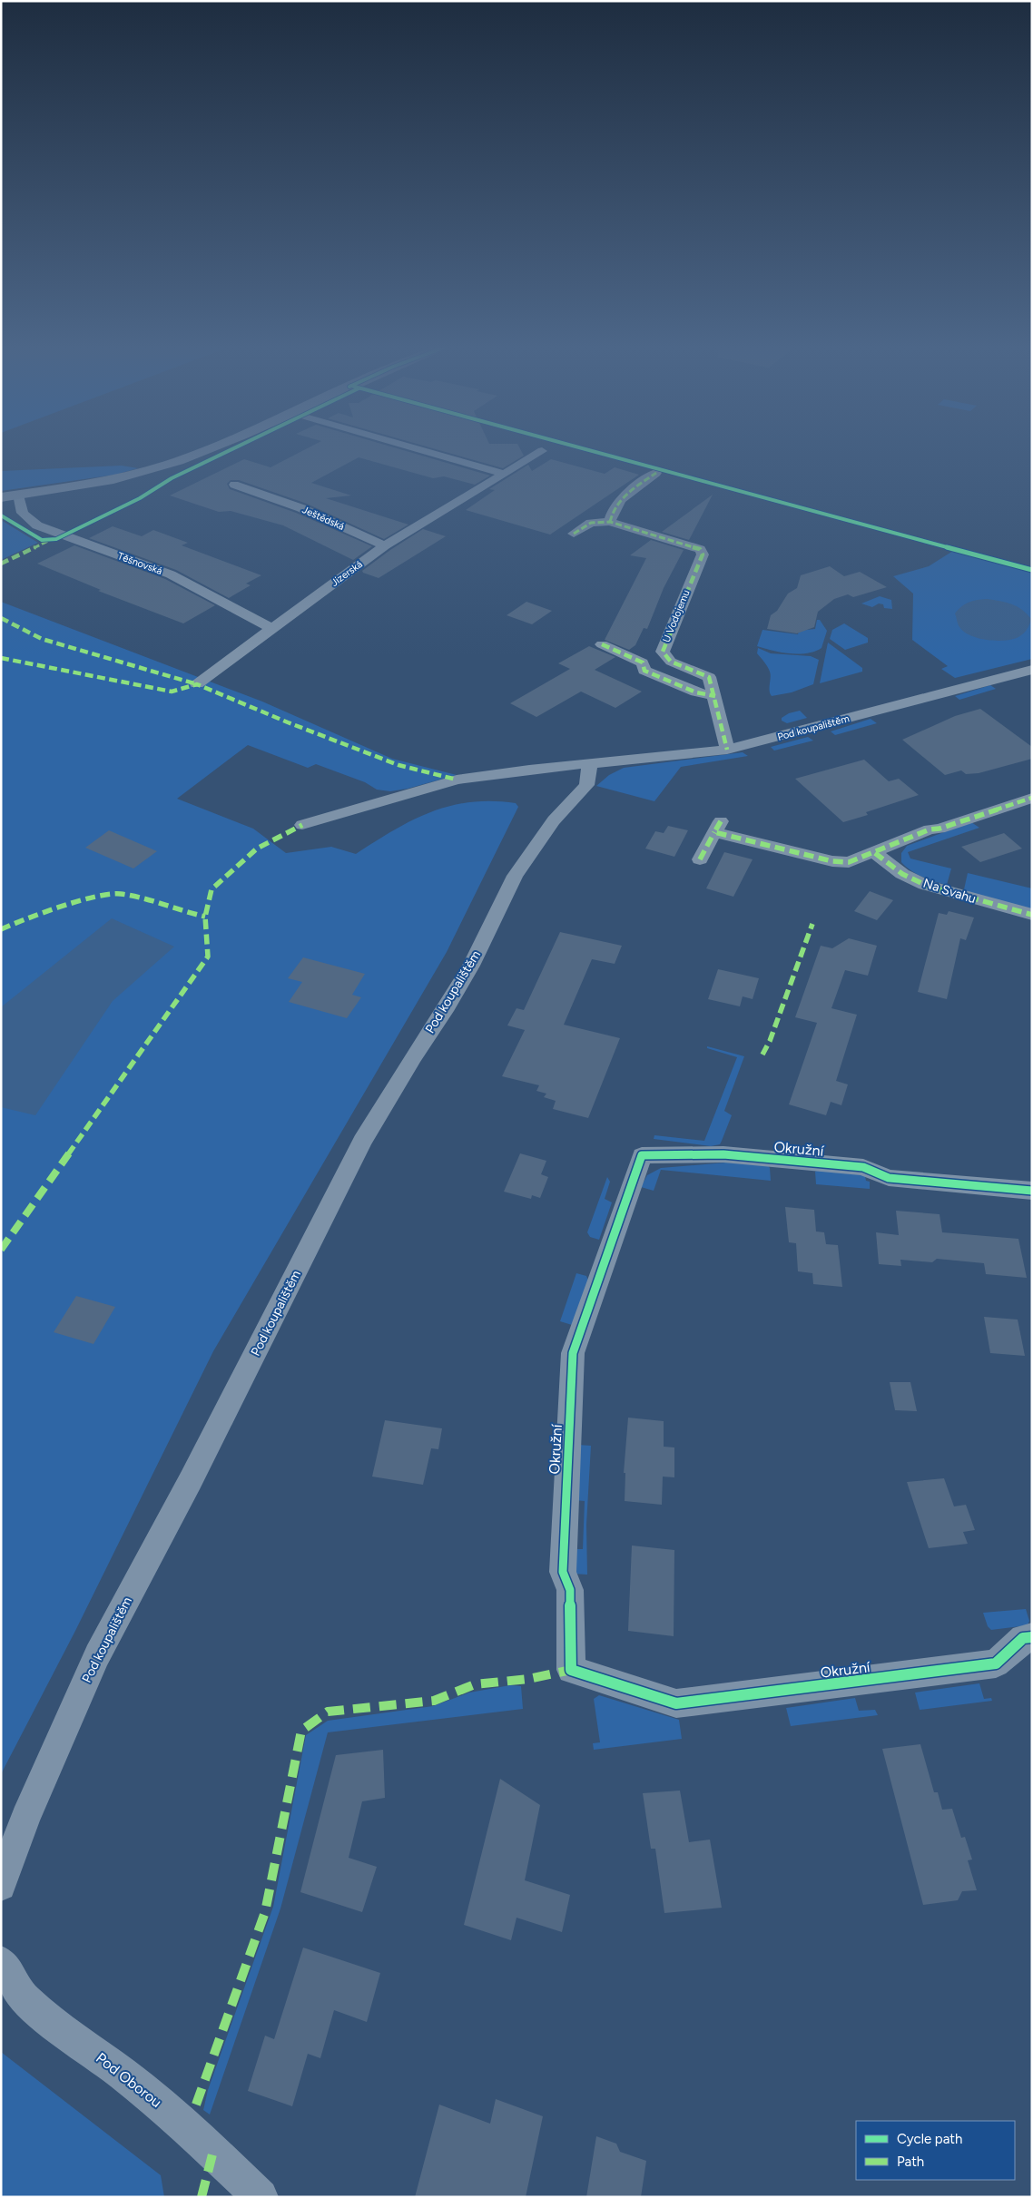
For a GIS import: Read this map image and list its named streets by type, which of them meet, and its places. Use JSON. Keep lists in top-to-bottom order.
{
  "streets": {
    "street": [
      "Ještědská",
      "Těšnovská",
      "Jizerská",
      "U Vodojemu",
      "Pod koupalištěm",
      "Na Svahu",
      "Okružní",
      "Pod Oborou"
    ]
  },
  "crossings": [
    ["Ještědská", "Jizerská"],
    ["Těšnovská", "Jizerská"],
    ["U Vodojemu", "Pod koupalištěm"]
  ],
  "legend": ["Cycle path", "Path"]
}
